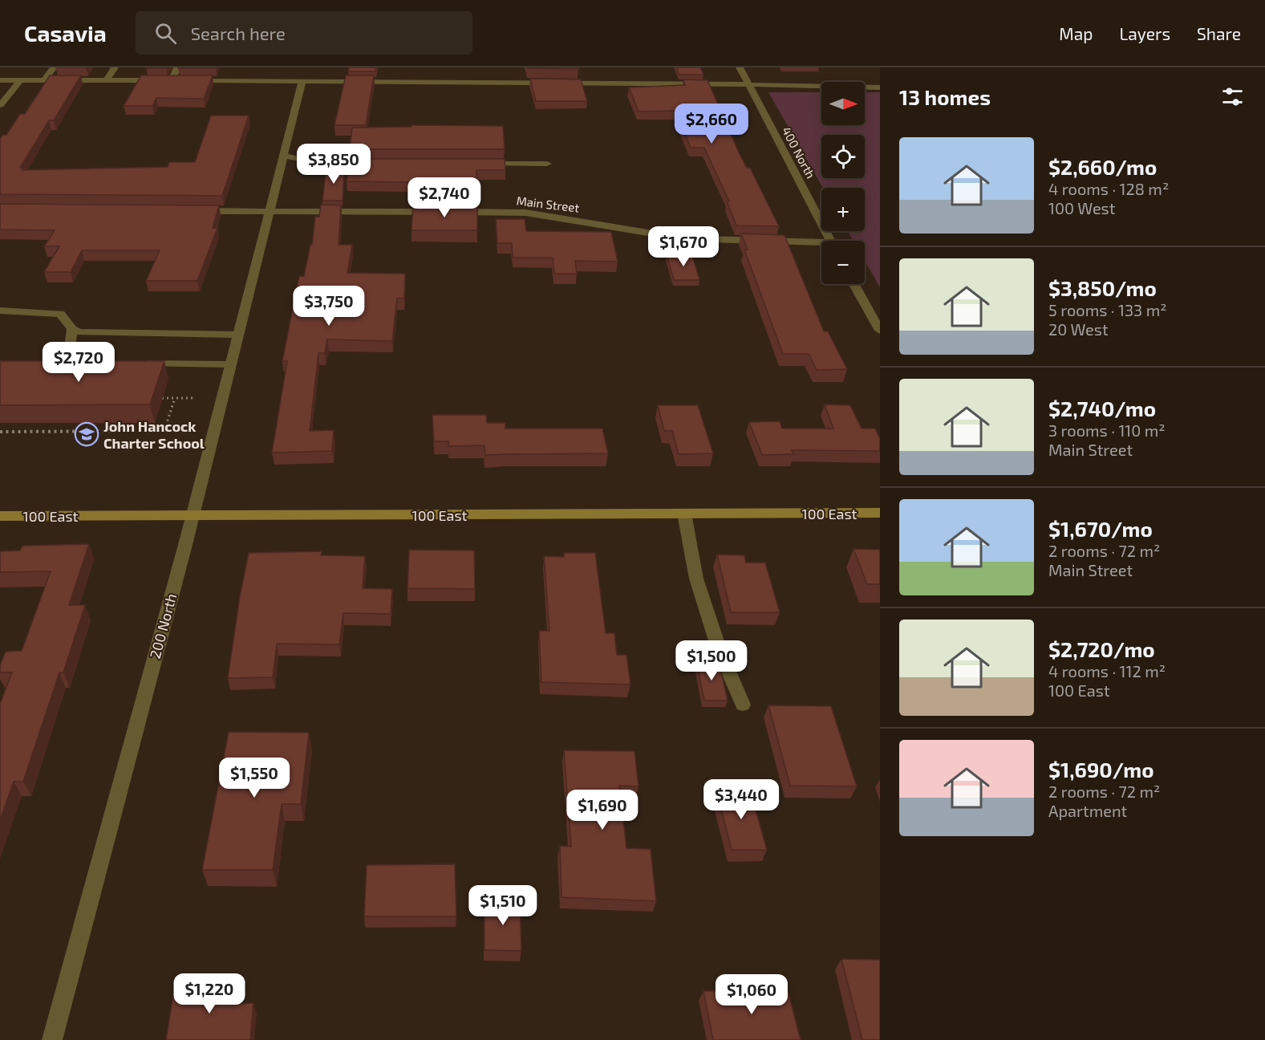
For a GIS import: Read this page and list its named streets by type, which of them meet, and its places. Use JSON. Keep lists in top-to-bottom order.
{
  "streets": {
    "main road": ["100 East"],
    "street": ["400 North", "Main Street", "200 North"]
  },
  "crossings": [
    ["Main Street", "200 North"],
    ["100 East", "200 North"]
  ],
  "places": {
    "school or university": ["John Hancock Charter School"]
  },
  "north": "right",
  "page": {
    "header": "Casavia",
    "search": "Search here",
    "nav": ["Map", "Layers", "Share"],
    "heading": "13 homes",
    "map_buttons": ["+", "−"],
    "price": [
      "$2,660",
      "$3,850",
      "$2,740",
      "$1,670",
      "$3,750",
      "$2,720",
      "$1,500",
      "$1,550",
      "$3,440",
      "$1,690",
      "$1,510",
      "$1,220",
      "$1,060"
    ],
    "list": [
      {
        "name": "$2,660/mo",
        "note": "4 rooms · 128 m² · 100 West"
      },
      {
        "name": "$3,850/mo",
        "note": "5 rooms · 133 m² · 20 West"
      },
      {
        "name": "$2,740/mo",
        "note": "3 rooms · 110 m² · Main Street"
      },
      {
        "name": "$1,670/mo",
        "note": "2 rooms · 72 m² · Main Street"
      },
      {
        "name": "$2,720/mo",
        "note": "4 rooms · 112 m² · 100 East"
      },
      {
        "name": "$1,690/mo",
        "note": "2 rooms · 72 m² · Apartment"
      }
    ]
  }
}
